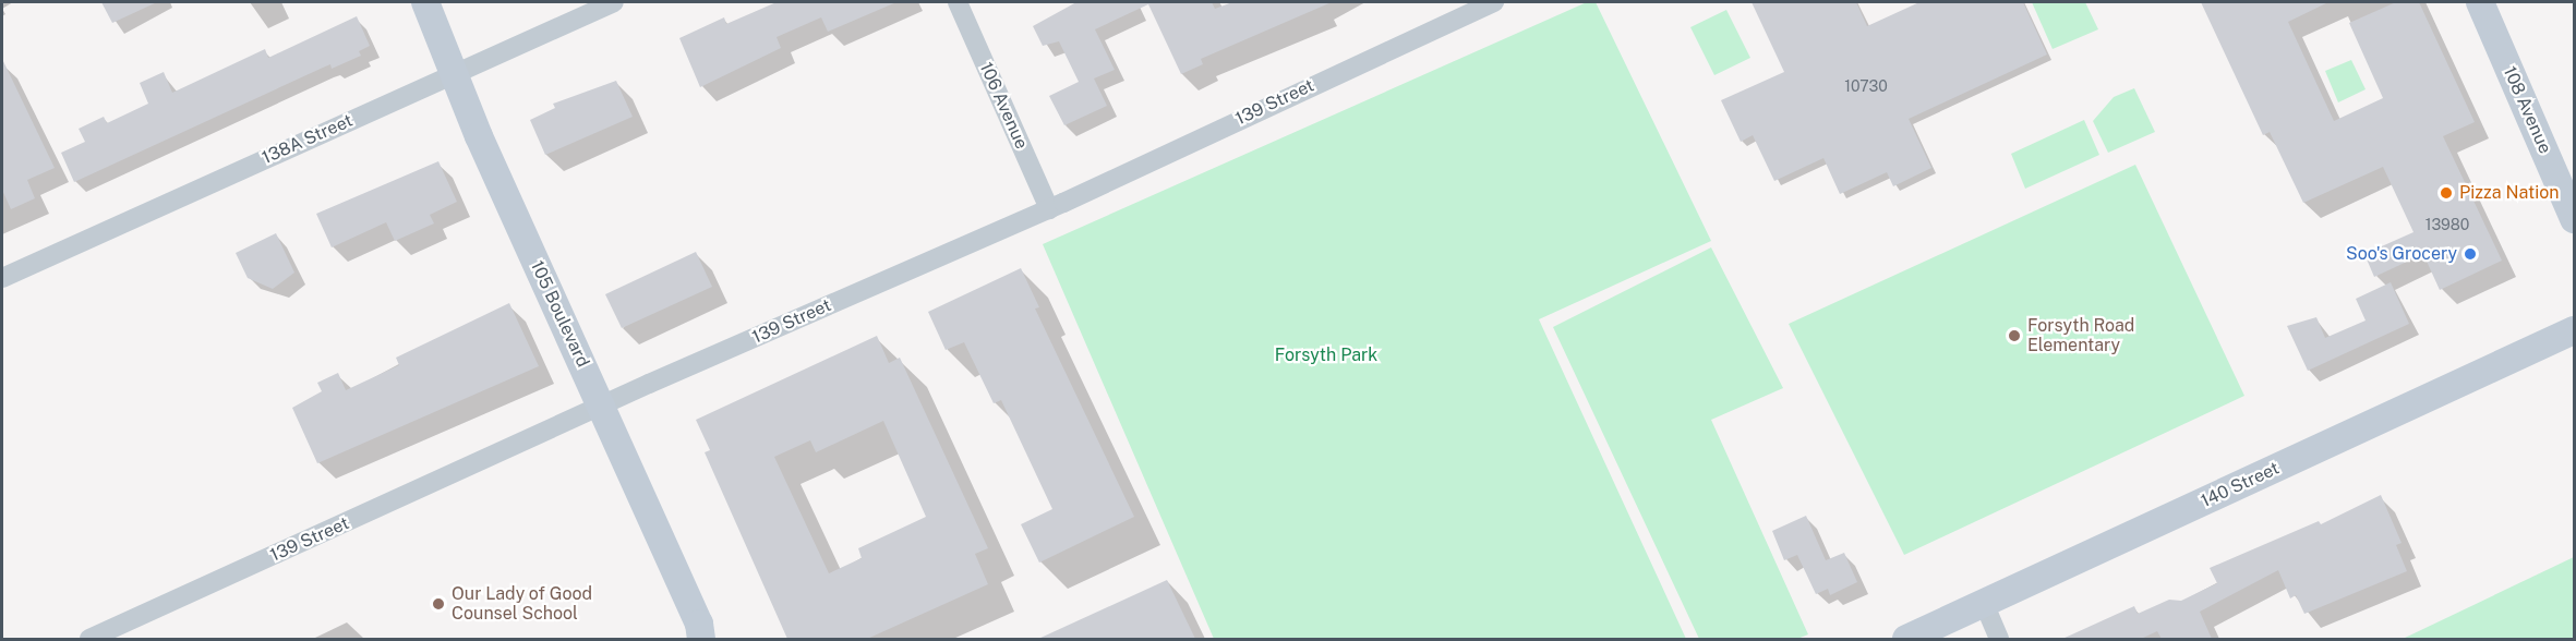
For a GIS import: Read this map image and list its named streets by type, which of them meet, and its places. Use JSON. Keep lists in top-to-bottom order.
{
  "streets": {
    "main road": ["108 Avenue", "105 Boulevard", "140 Street"],
    "street": ["139 Street", "106 Avenue", "138A Street"]
  },
  "crossings": [
    ["139 Street", "106 Avenue"],
    ["139 Street", "105 Boulevard"],
    ["138A Street", "105 Boulevard"]
  ],
  "parks": ["Forsyth Park"],
  "places": [
    "Pizza Nation",
    "Soo's Grocery",
    "Forsyth Road Elementary",
    "Our Lady of Good Counsel School"
  ],
  "house_numbers": ["10730", "13980"]
}
